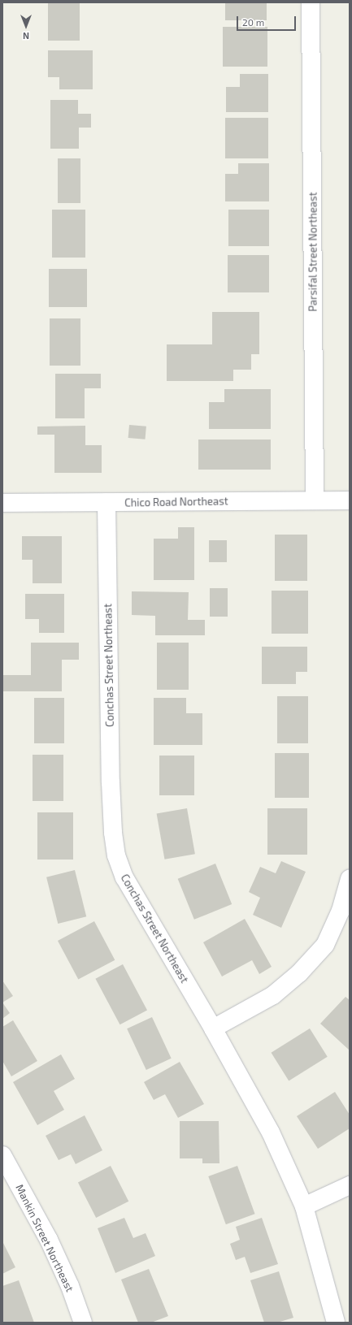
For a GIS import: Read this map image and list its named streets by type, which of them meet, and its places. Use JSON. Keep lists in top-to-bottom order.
{
  "streets": {
    "street": [
      "Parsifal Street Northeast",
      "Chico Road Northeast",
      "Conchas Street Northeast",
      "Mankin Street Northeast"
    ]
  },
  "crossings": [
    ["Parsifal Street Northeast", "Chico Road Northeast"],
    ["Chico Road Northeast", "Conchas Street Northeast"]
  ],
  "scale_bar": "20 m",
  "north": "bottom"
}
